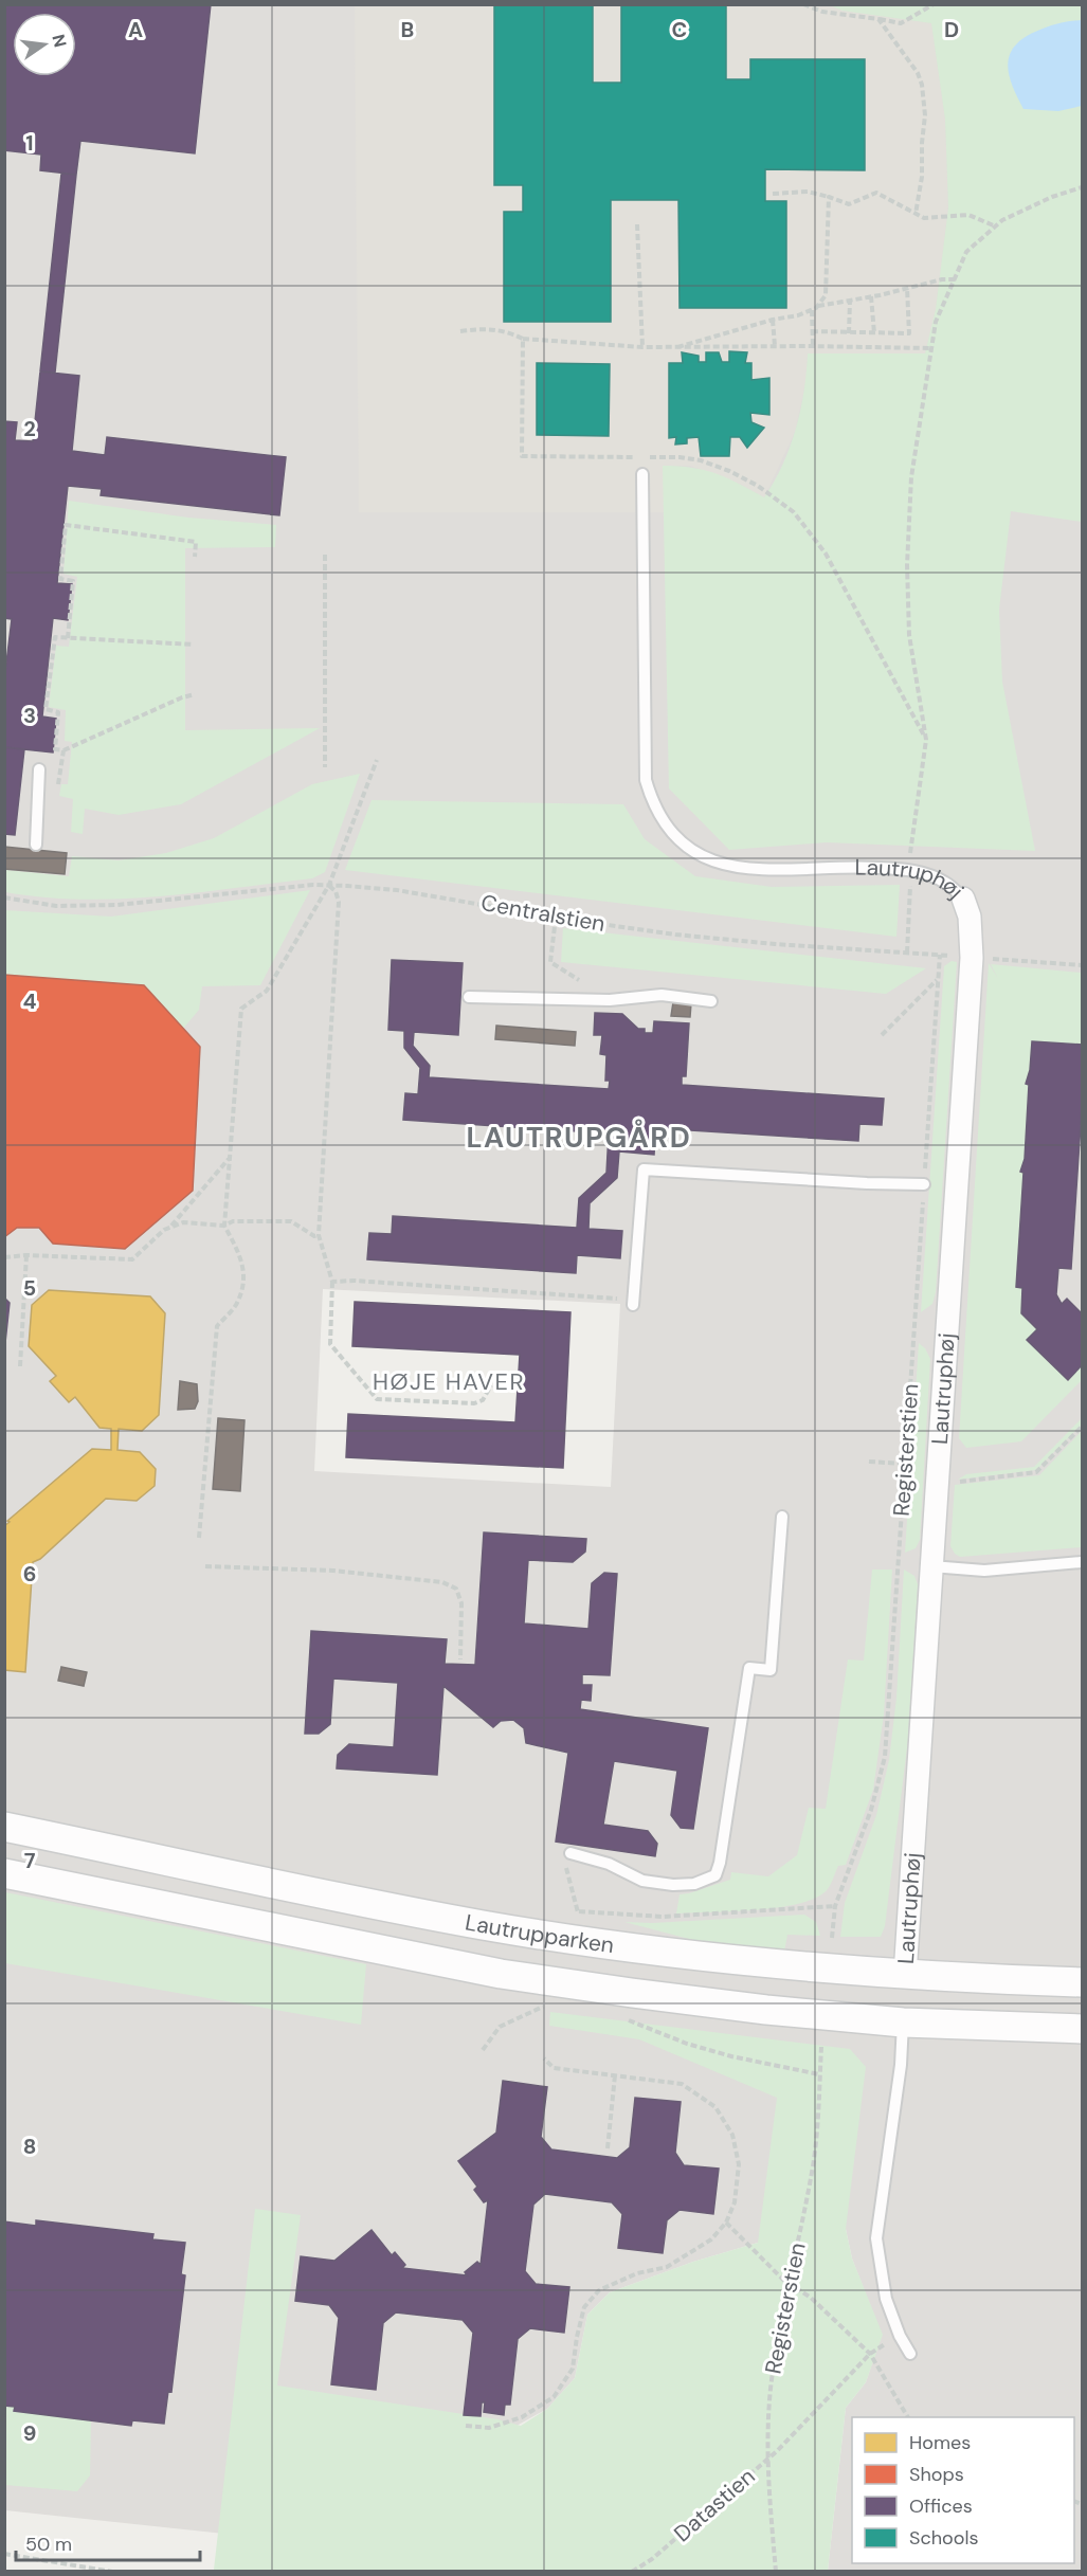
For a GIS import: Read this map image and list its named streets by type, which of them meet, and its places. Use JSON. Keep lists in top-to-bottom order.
{
  "streets": {
    "street": ["Lautruphøj", "Lautrupparken"],
    "path": ["Centralstien", "Registerstien", "Datastien"]
  },
  "crossings": [
    ["Lautruphøj", "Centralstien"],
    ["Lautruphøj", "Lautrupparken"],
    ["Centralstien", "Registerstien"],
    ["Registerstien", "Datastien"]
  ],
  "districts": ["LAUTRUPGÅRD", "HØJE HAVER"],
  "legend": [
    "Homes",
    "Shops",
    "Offices",
    "Schools"
  ],
  "scale_bar": "50 m",
  "north": "right",
  "grid": {
    "columns": [
      "A",
      "B",
      "C",
      "D"
    ],
    "rows": [
      "1",
      "2",
      "3",
      "4",
      "5",
      "6",
      "7",
      "8",
      "9"
    ]
  }
}
